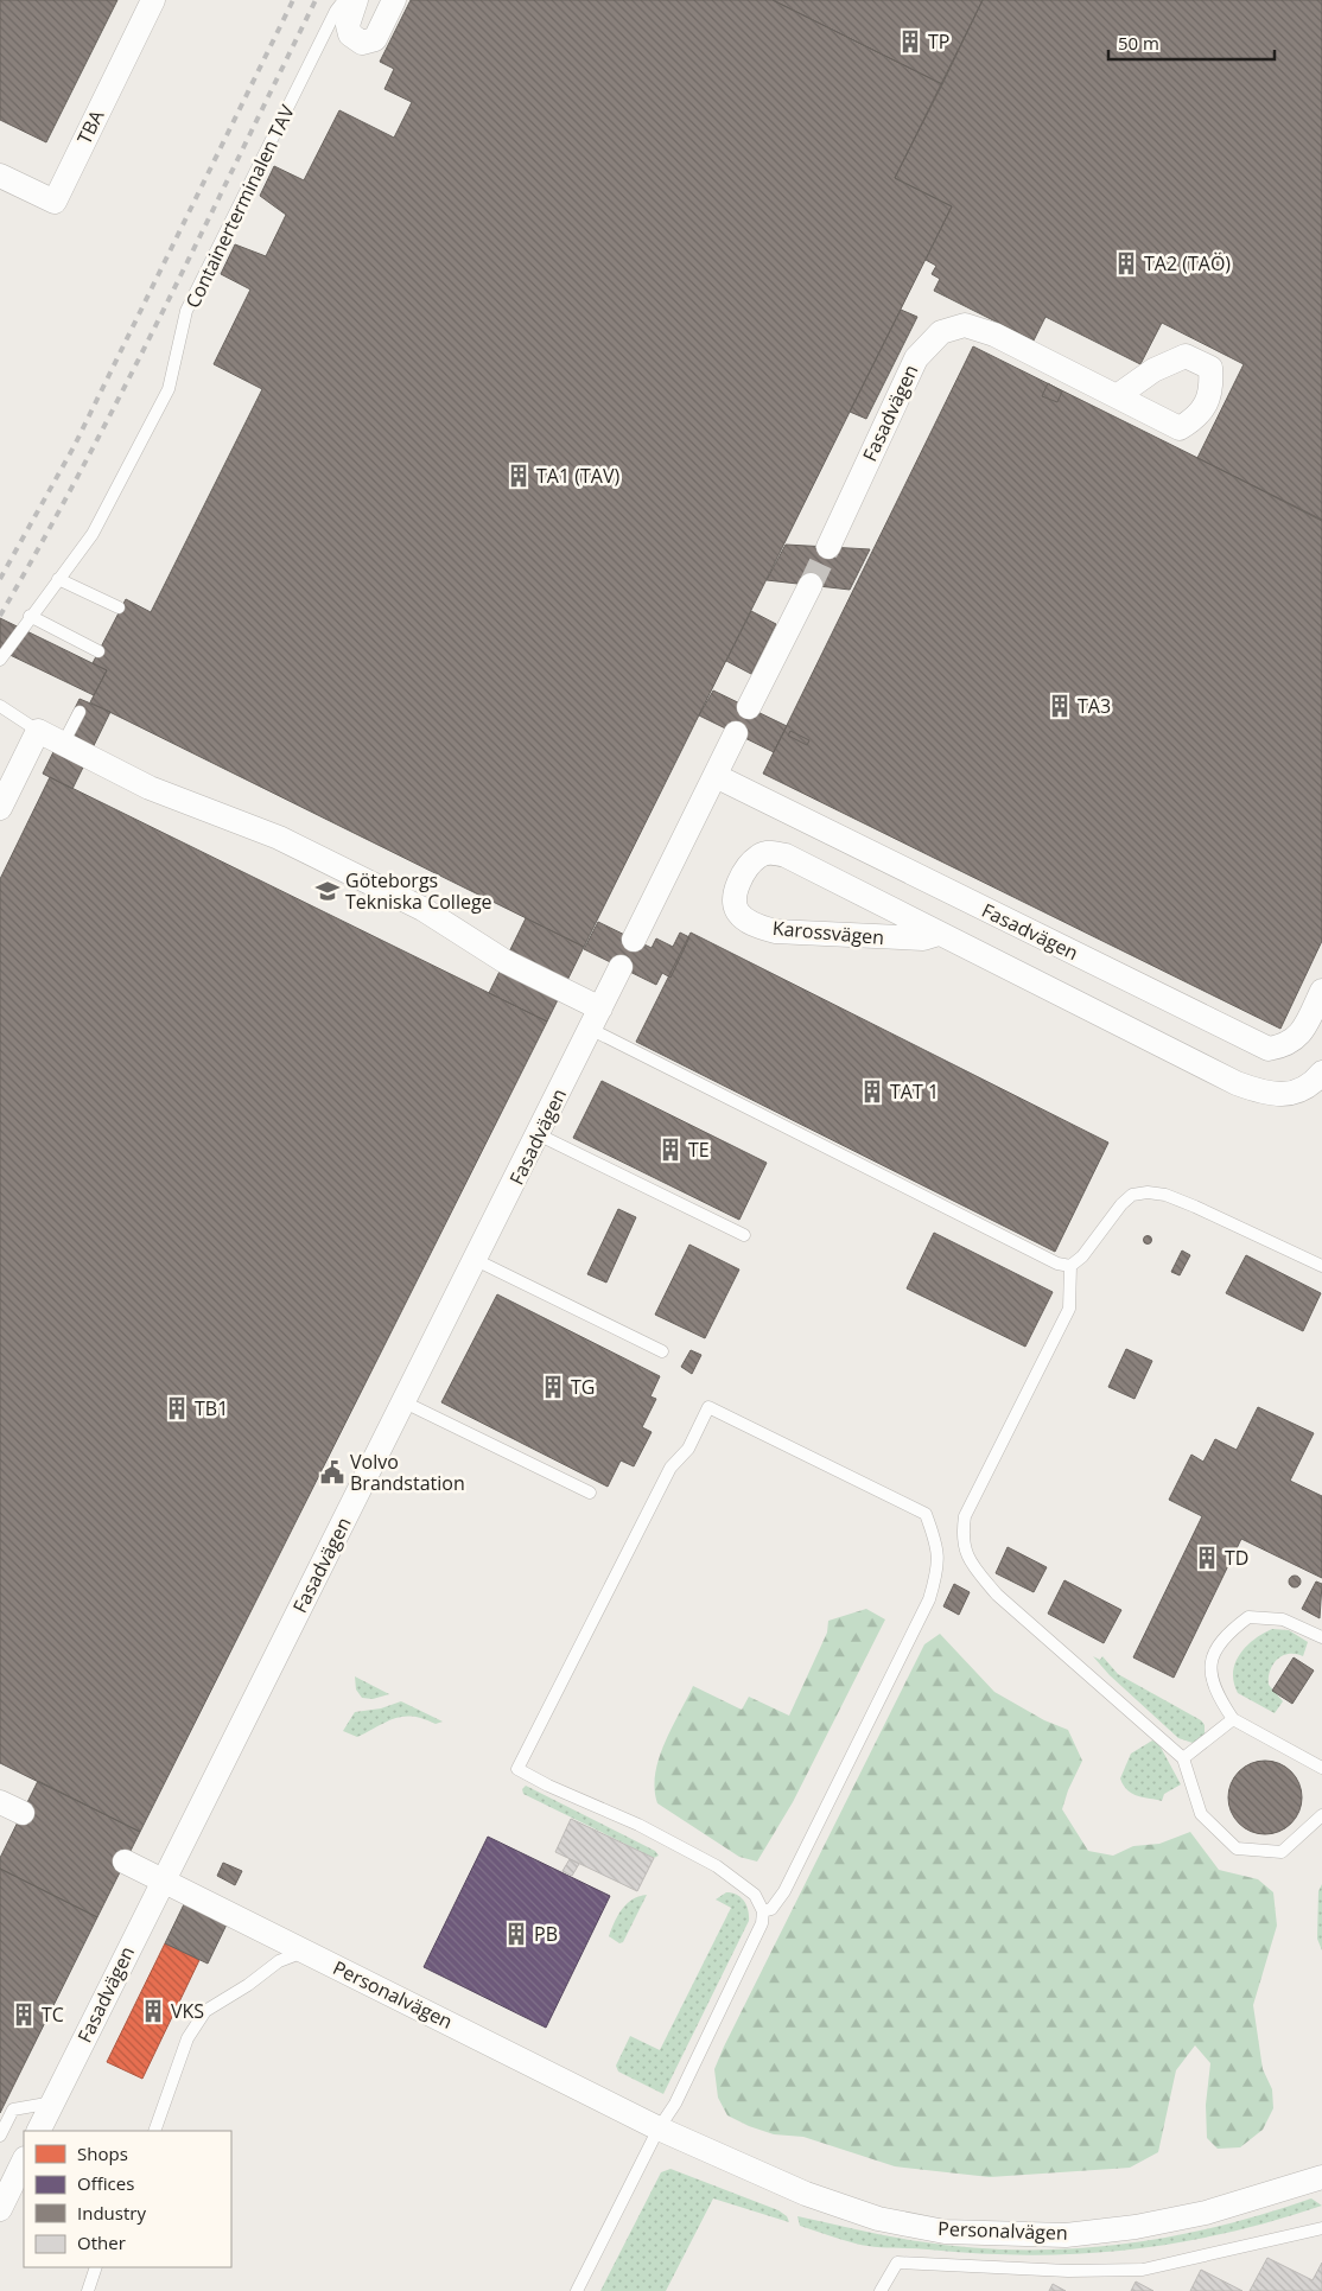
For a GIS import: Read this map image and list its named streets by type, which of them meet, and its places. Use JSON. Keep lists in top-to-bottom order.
{
  "streets": {
    "street": [
      "TBA",
      "Fasadvägen",
      "Karossvägen",
      "Personalvägen"
    ],
    "lane": ["Containerterminalen TAV"]
  },
  "crossings": [
    ["Fasadvägen", "Personalvägen"]
  ],
  "places": {
    "building": [
      "TP",
      "TA2 (TAÖ)",
      "TA1 (TAV)",
      "TA3",
      "TAT 1",
      "TE",
      "TG",
      "TB1",
      "TD",
      "PB",
      "VKS",
      "TC"
    ],
    "school or university": ["Göteborgs Tekniska College"],
    "public building": ["Volvo Brandstation"]
  },
  "legend": [
    "Shops",
    "Offices",
    "Industry",
    "Other"
  ],
  "scale_bar": "50 m"
}
